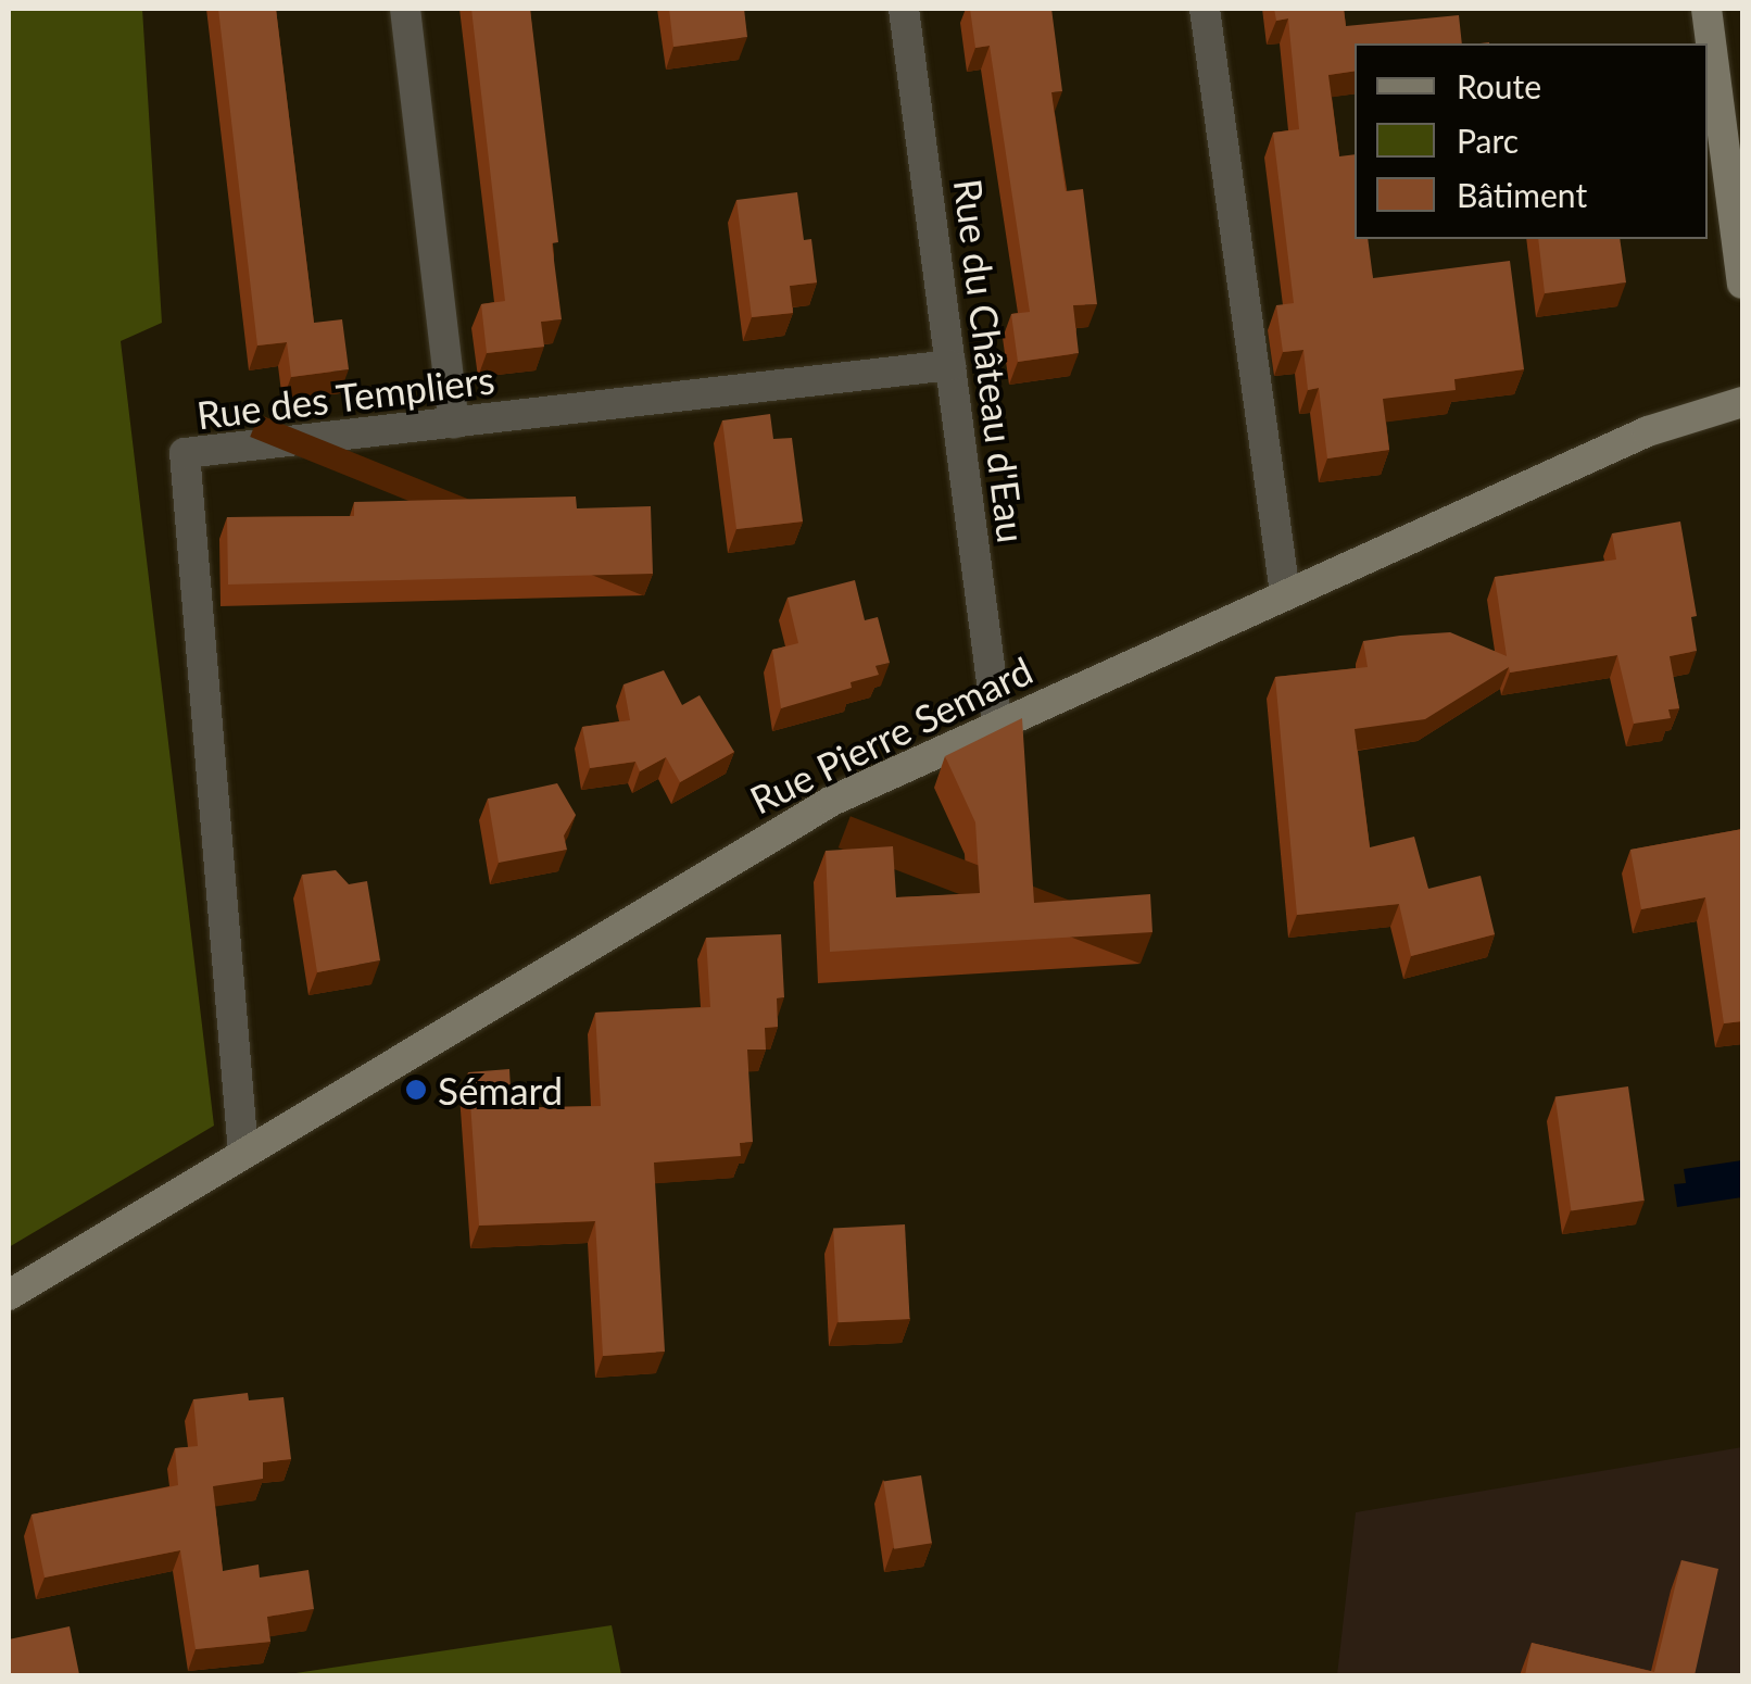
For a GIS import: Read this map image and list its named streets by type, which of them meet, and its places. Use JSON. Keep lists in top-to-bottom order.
{
  "streets": {
    "main road": ["Rue Pierre Semard"],
    "street": ["Rue du Château d'Eau", "Rue des Templiers"]
  },
  "crossings": [
    ["Rue du Château d'Eau", "Rue des Templiers"],
    ["Rue du Château d'Eau", "Rue Pierre Semard"],
    ["Rue des Templiers", "Rue Pierre Semard"]
  ],
  "places": ["Sémard"],
  "legend": ["Route", "Parc", "Bâtiment"]
}
